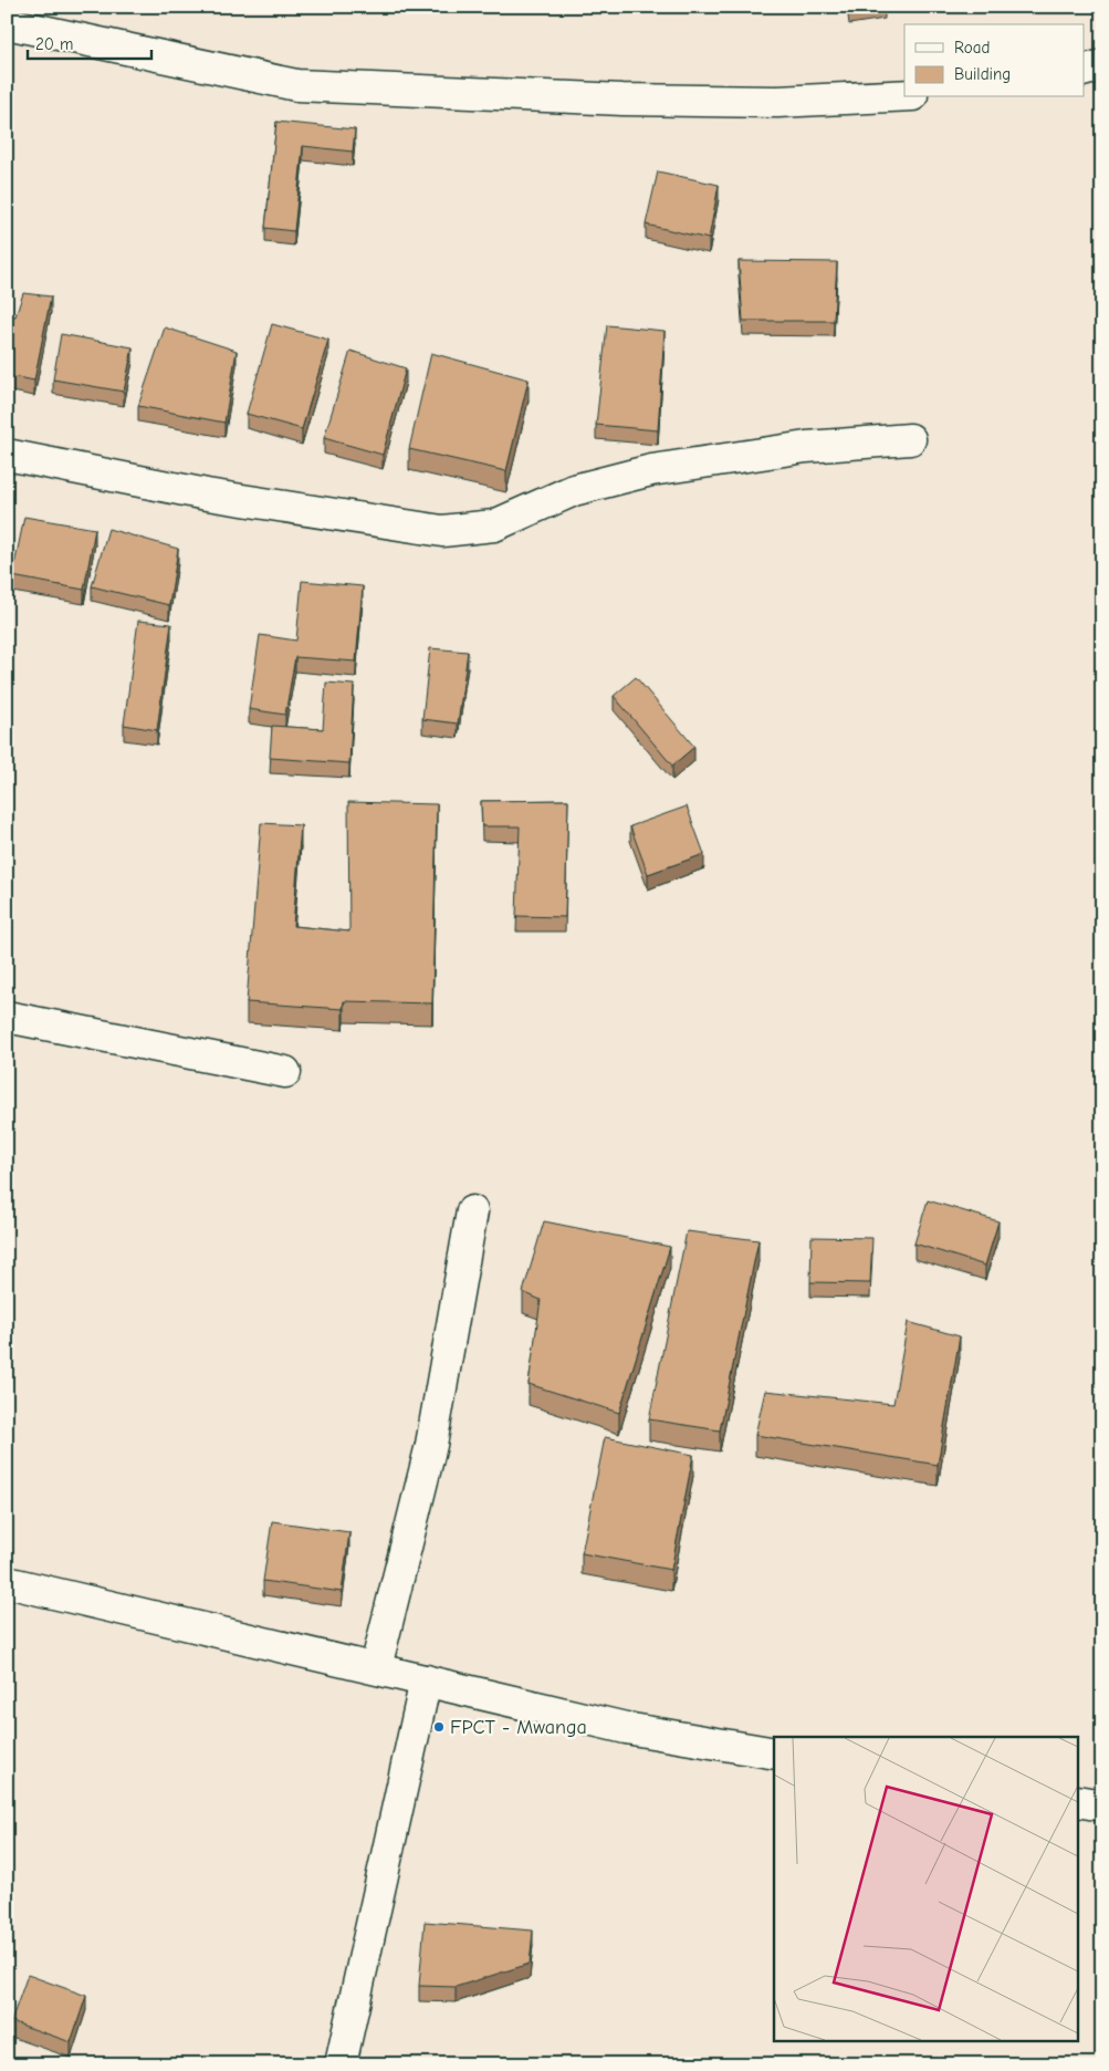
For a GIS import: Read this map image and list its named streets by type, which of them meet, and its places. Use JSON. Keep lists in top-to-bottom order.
{
  "places": ["FPCT - Mwanga"],
  "legend": ["Road", "Building"],
  "scale_bar": "20 m"
}
